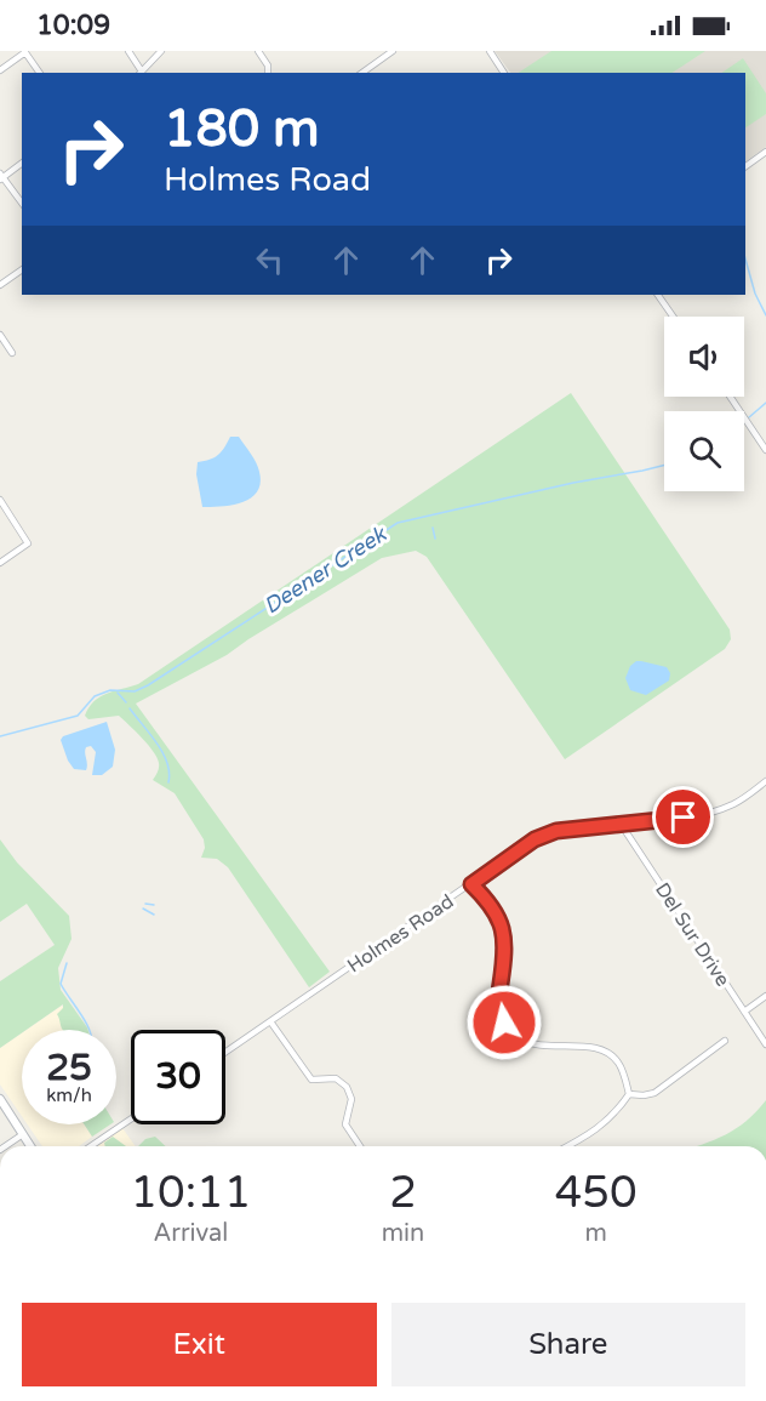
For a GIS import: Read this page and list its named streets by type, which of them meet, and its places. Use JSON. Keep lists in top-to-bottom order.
{
  "streets": {
    "street": ["Holmes Road", "Del Sur Drive"]
  },
  "crossings": [
    ["Holmes Road", "Del Sur Drive"]
  ],
  "water": ["Deener Creek"],
  "page": {
    "status": "10:09",
    "turn": ["180 m", "Holmes Road"],
    "speed": "25 km/h",
    "limit": "30",
    "eta": [
      "10:11",
      "Arrival",
      "2",
      "min",
      "450",
      "m"
    ],
    "buttons": ["Exit", "Share"]
  }
}
